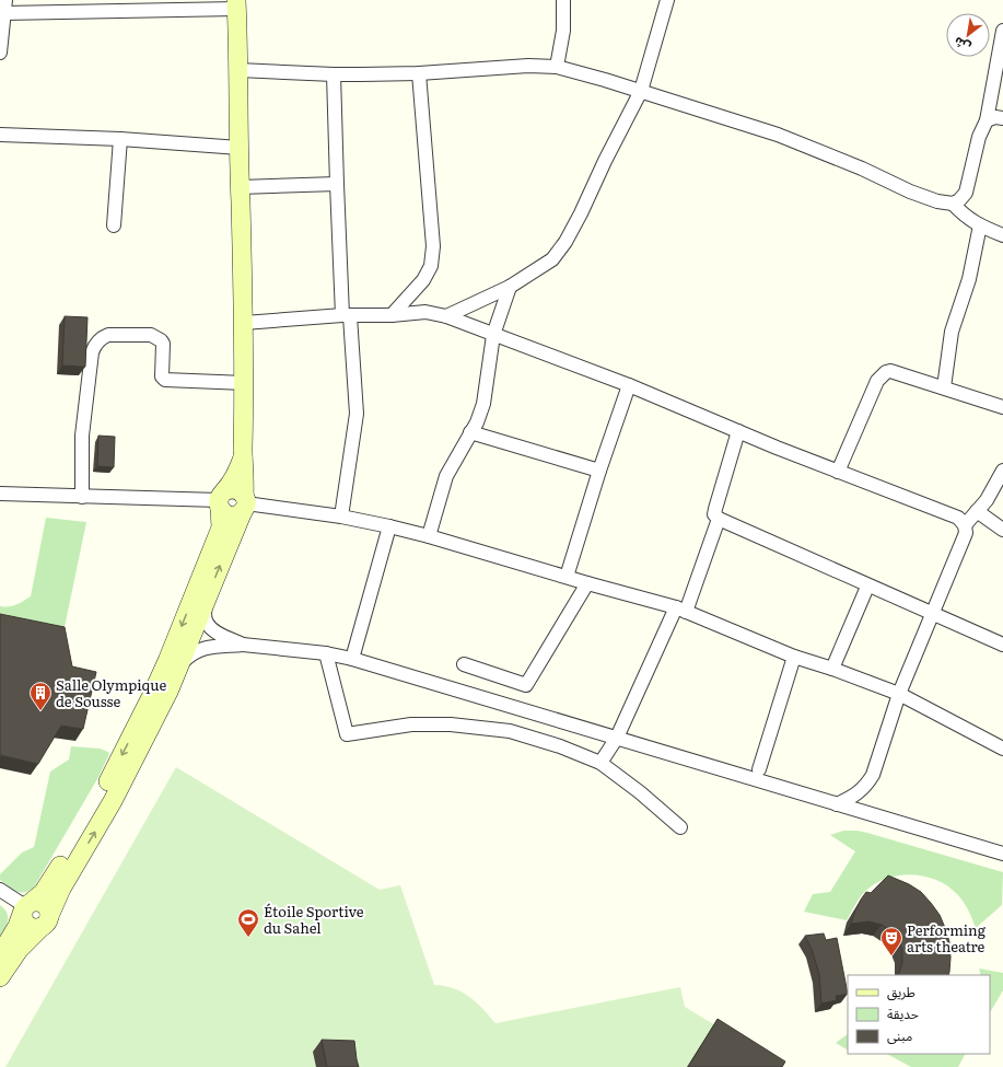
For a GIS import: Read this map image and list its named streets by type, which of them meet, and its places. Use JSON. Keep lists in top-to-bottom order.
{
  "places": {
    "building": ["Salle Olympique de Sousse"],
    "sports": ["Étoile Sportive du Sahel"],
    "theatre": ["Performing arts theatre"]
  },
  "legend": ["طريق", "حديقة", "مبنى"],
  "north": "bottom left"
}
